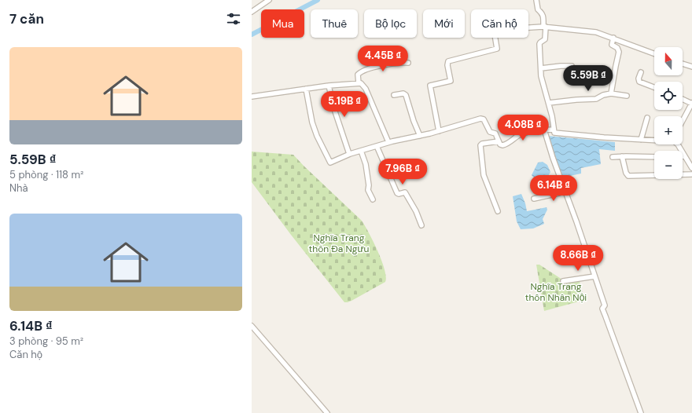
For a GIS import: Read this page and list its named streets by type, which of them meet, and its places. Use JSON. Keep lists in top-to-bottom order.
{
  "parks": ["Nghĩa Trang thôn Đa Ngưu", "Nghĩa Trang thôn Nhân Nội"],
  "north": "top",
  "page": {
    "heading": "7 căn",
    "chip": [
      "Mua",
      "Thuê",
      "Bộ lọc",
      "Mới",
      "Căn hộ"
    ],
    "list": [
      {
        "name": "5.59B ₫",
        "note": "5 phòng · 118 m² · Nhà"
      },
      {
        "name": "6.14B ₫",
        "note": "3 phòng · 95 m² · Căn hộ"
      }
    ],
    "price": [
      "4.45B ₫",
      "5.59B ₫",
      "5.19B ₫",
      "4.08B ₫",
      "7.96B ₫",
      "6.14B ₫",
      "8.66B ₫"
    ],
    "map_buttons": ["+", "−"]
  }
}
